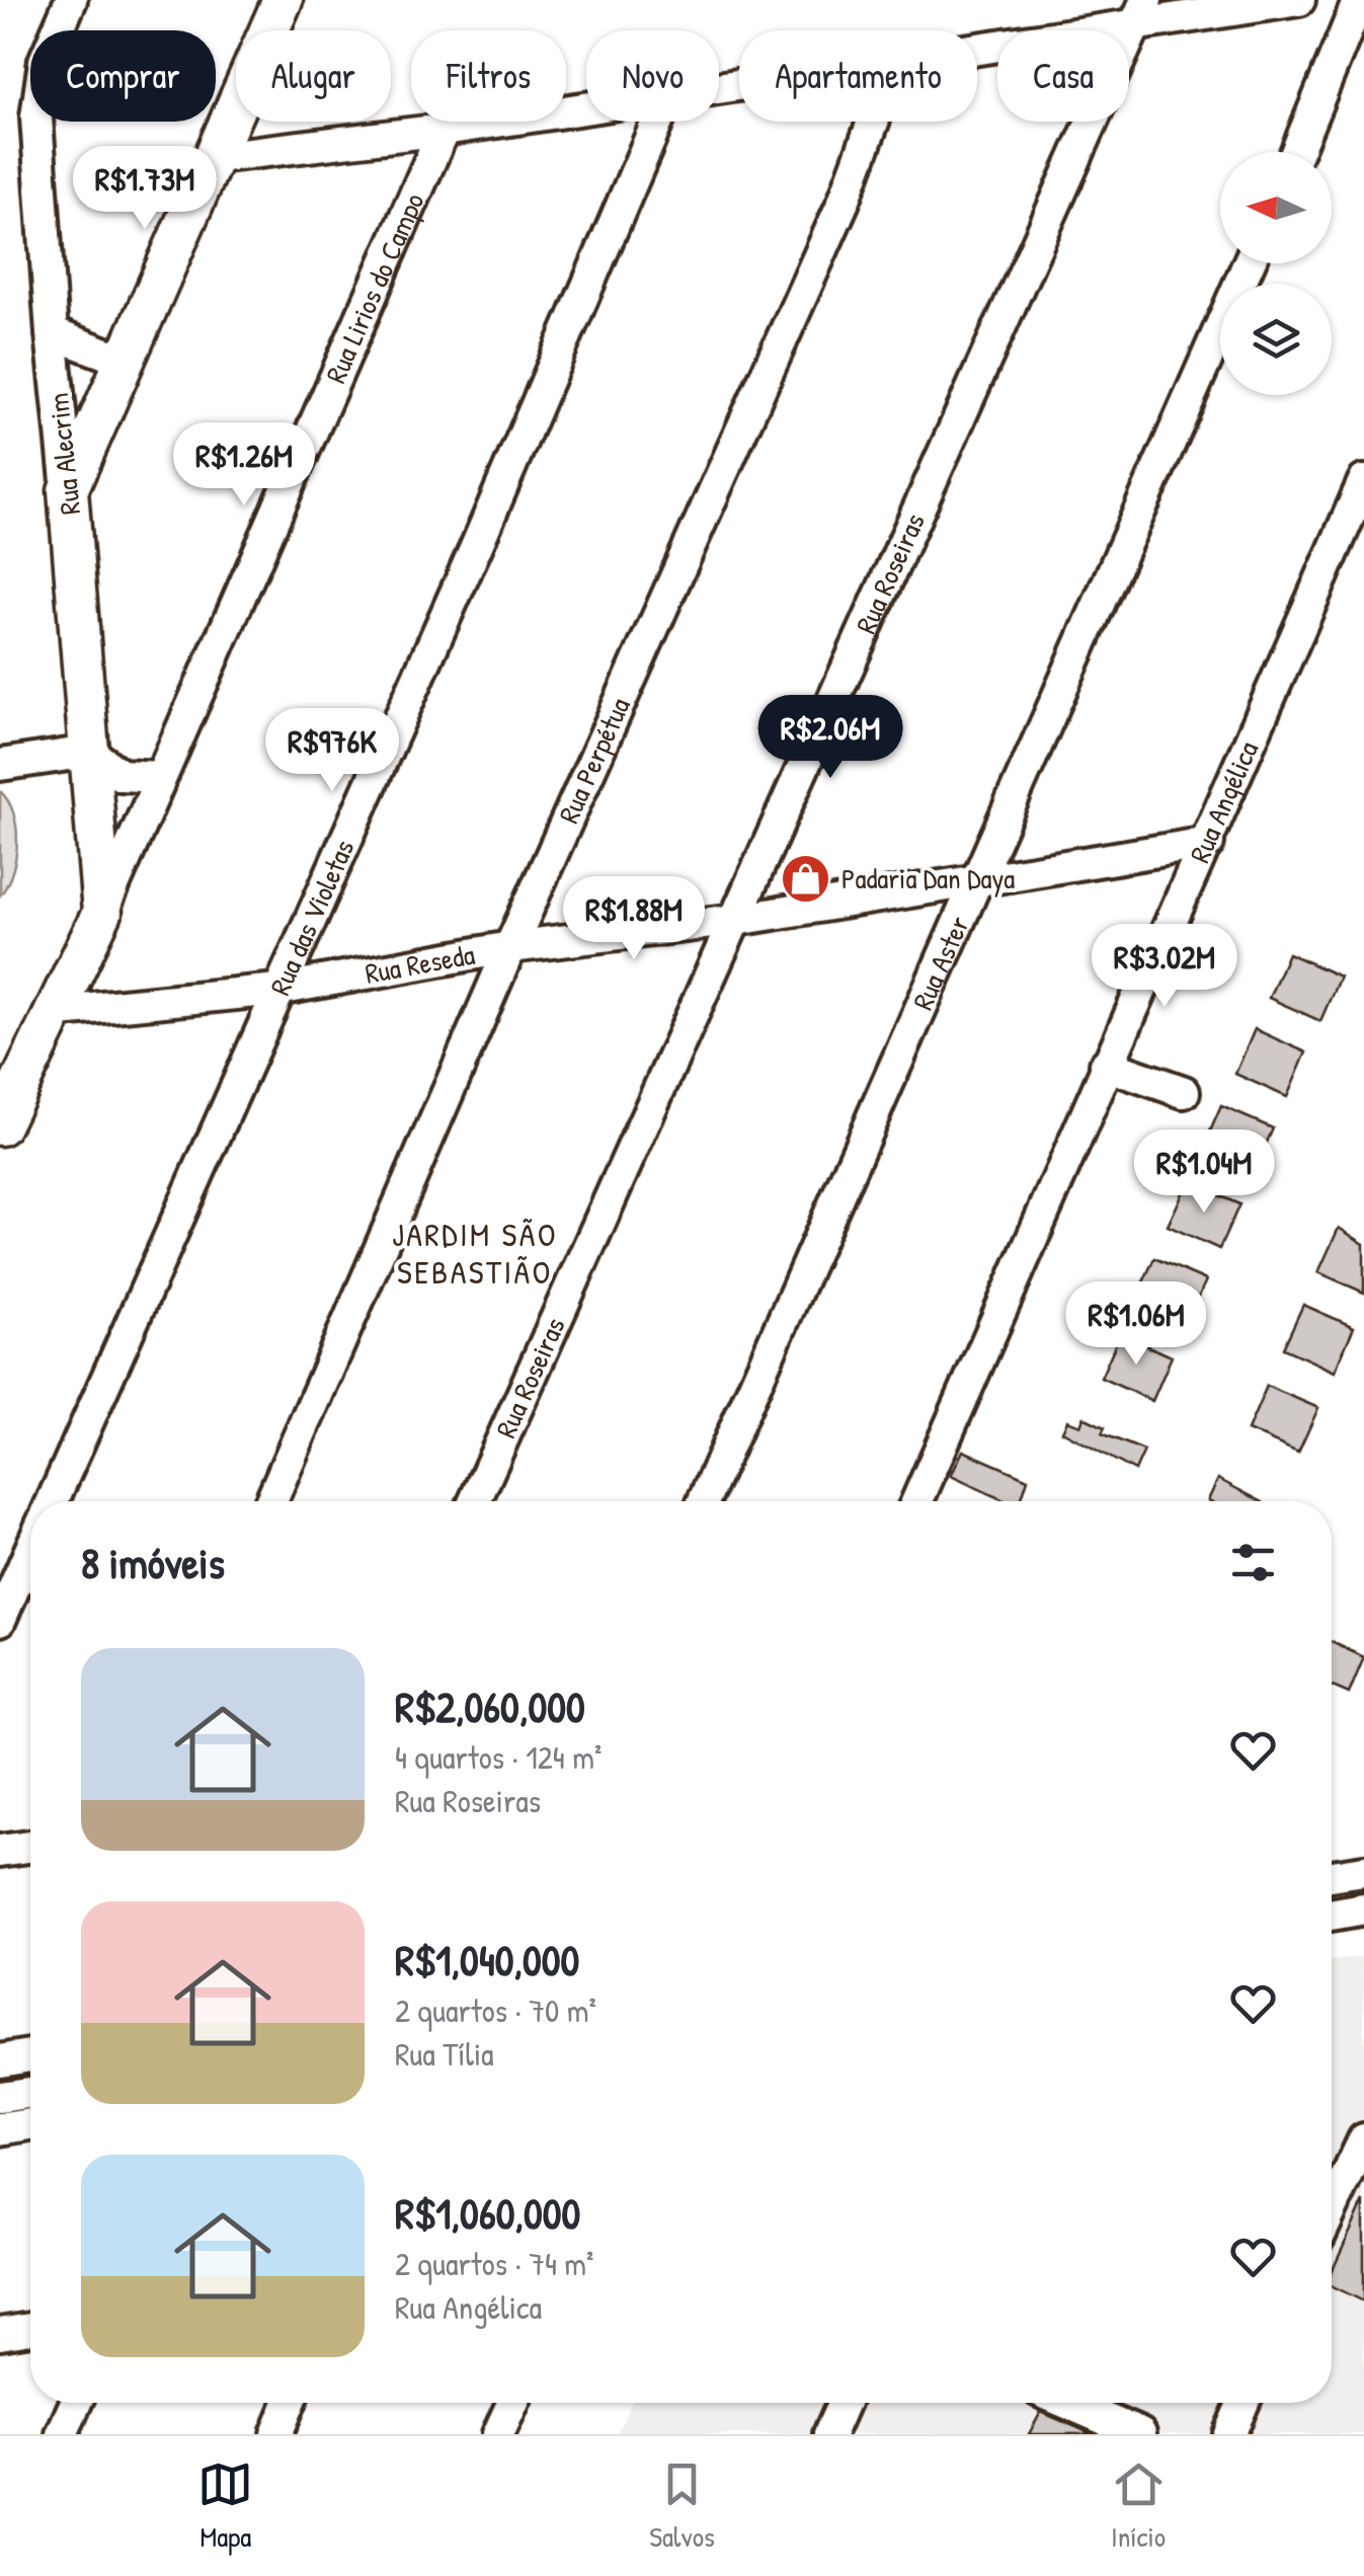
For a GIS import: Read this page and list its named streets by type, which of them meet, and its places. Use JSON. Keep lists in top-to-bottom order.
{
  "streets": {
    "main road": ["Rua Lirios do Campo", "Rua Alecrim"],
    "street": [
      "Rua Roseiras",
      "Rua Perpétua",
      "Rua Angélica",
      "Rua das Violetas",
      "Rua Reseda",
      "Rua Aster"
    ]
  },
  "crossings": [
    ["Rua Lirios do Campo", "Rua Alecrim"],
    ["Rua Lirios do Campo", "Rua Reseda"],
    ["Rua Roseiras", "Rua Reseda"],
    ["Rua Perpétua", "Rua Reseda"],
    ["Rua Angélica", "Rua Reseda"],
    ["Rua das Violetas", "Rua Reseda"],
    ["Rua Reseda", "Rua Aster"]
  ],
  "districts": ["JARDIM SÃO SEBASTIÃO"],
  "places": {
    "shop": ["Padaria Dan Daya"]
  },
  "north": "left",
  "page": {
    "chip": [
      "Comprar",
      "Alugar",
      "Filtros",
      "Novo",
      "Apartamento",
      "Casa"
    ],
    "price": [
      "R$1.73M",
      "R$1.26M",
      "R$2.06M",
      "R$976K",
      "R$1.88M",
      "R$3.02M",
      "R$1.04M",
      "R$1.06M"
    ],
    "heading": "8 imóveis",
    "list": [
      {
        "name": "R$2,060,000",
        "note": "4 quartos · 124 m² · Rua Roseiras"
      },
      {
        "name": "R$1,040,000",
        "note": "2 quartos · 70 m² · Rua Tília"
      },
      {
        "name": "R$1,060,000",
        "note": "2 quartos · 74 m² · Rua Angélica"
      }
    ],
    "tabs": ["Mapa", "Salvos", "Início"]
  }
}
